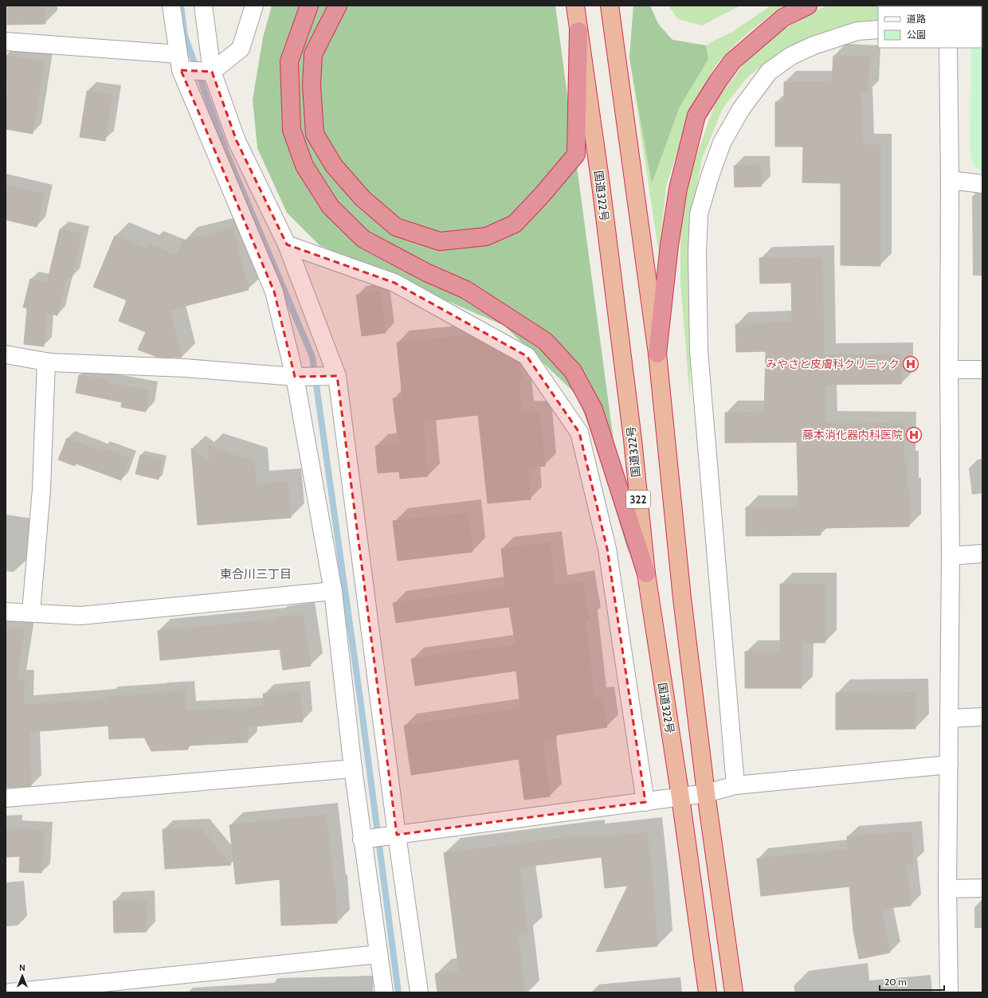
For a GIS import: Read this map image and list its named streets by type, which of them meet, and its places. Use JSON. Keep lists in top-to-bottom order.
{
  "streets": {
    "highway": ["国道322号", "322"]
  },
  "districts": ["東合川三丁目"],
  "places": {
    "hospital": ["みやさと皮膚科クリニック", "藤本消化器内科医院"]
  },
  "legend": ["道路", "公園"],
  "scale_bar": "20 m",
  "north": "top"
}
